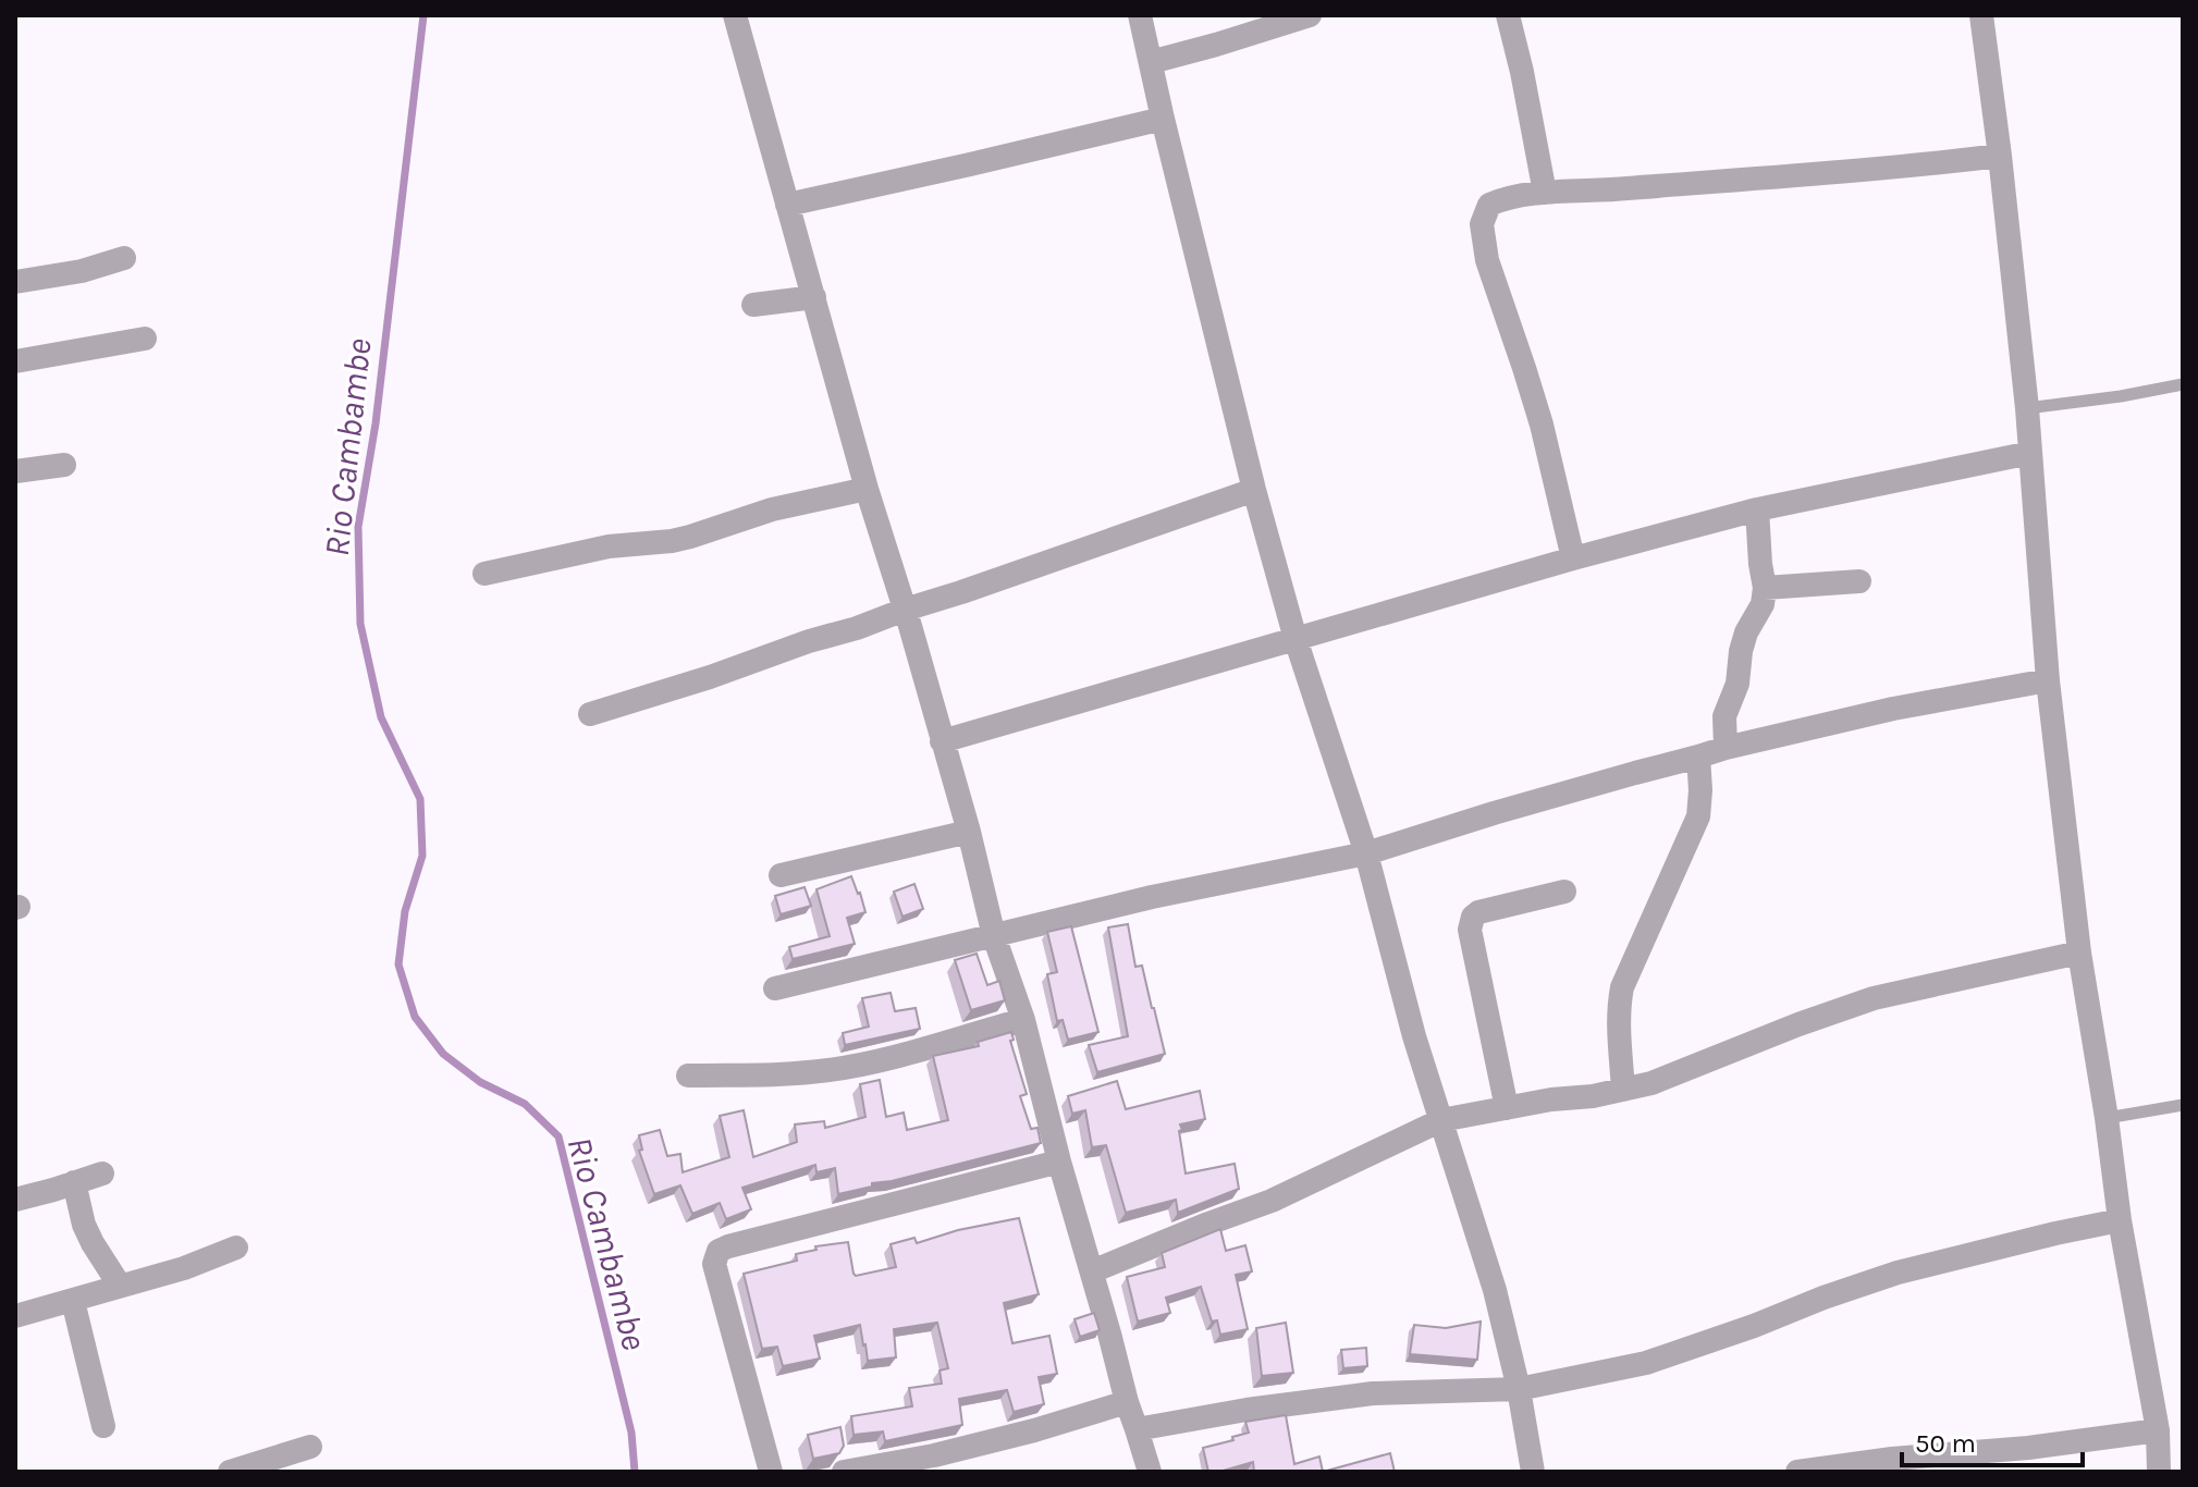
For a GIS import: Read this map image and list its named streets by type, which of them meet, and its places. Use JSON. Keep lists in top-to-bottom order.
{
  "water": ["Rio Cambambe"],
  "scale_bar": "50 m"
}
